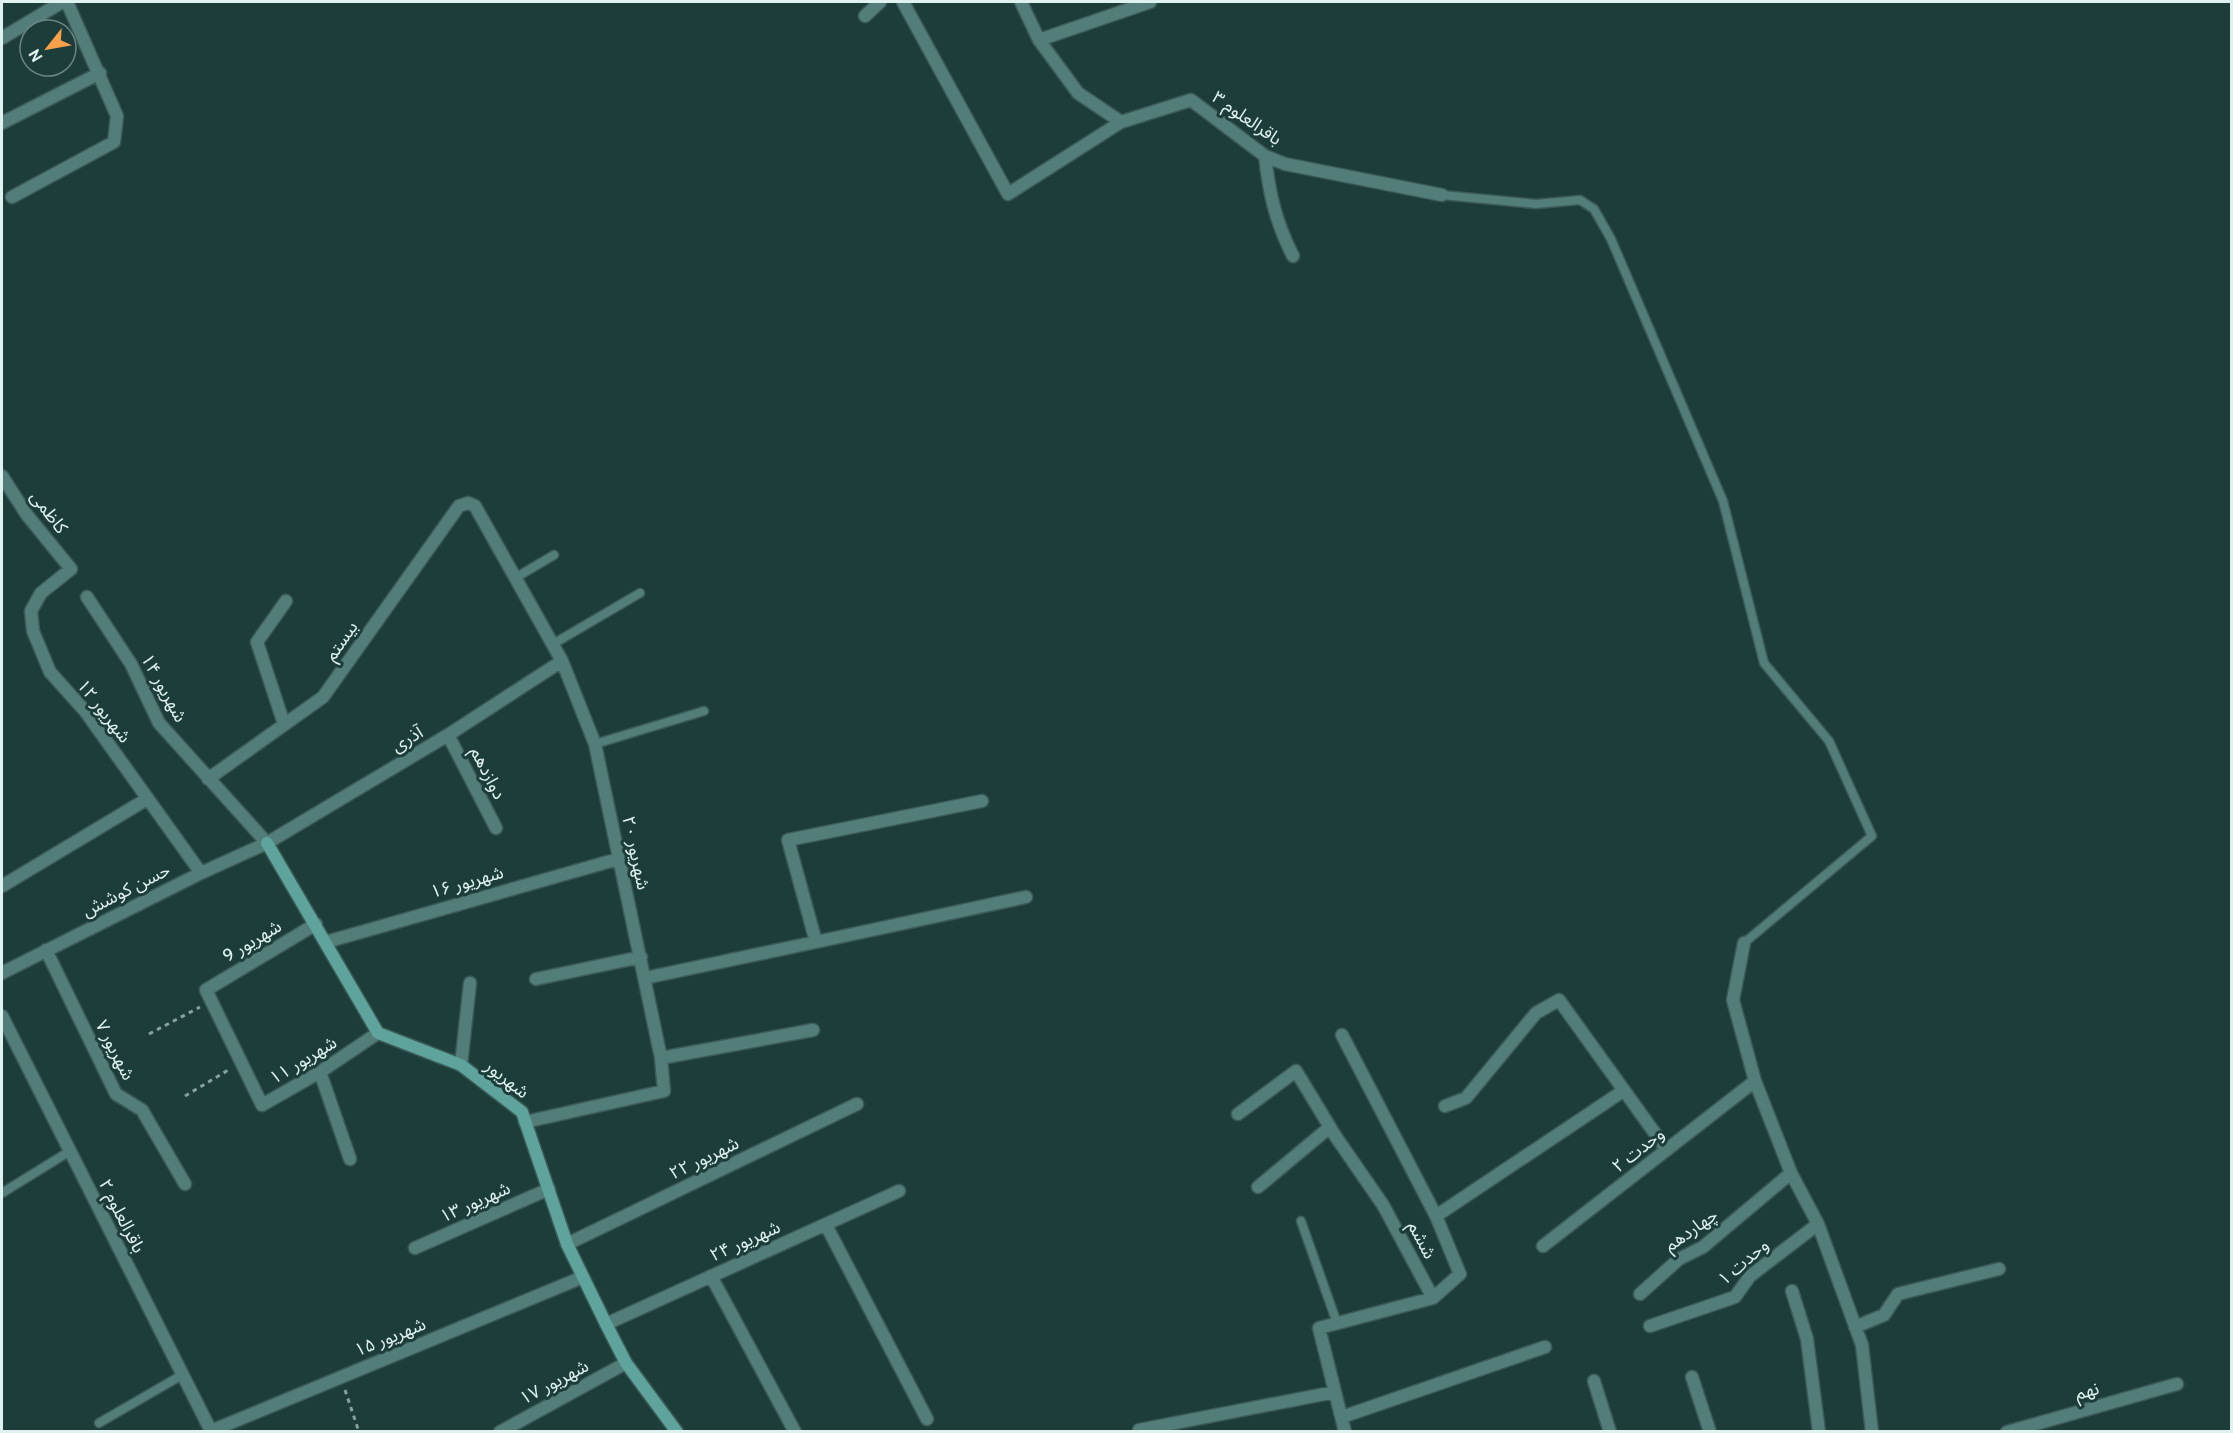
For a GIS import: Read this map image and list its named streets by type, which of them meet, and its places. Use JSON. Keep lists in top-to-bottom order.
{
  "streets": {
    "street": [
      "باقرالعلوم ۳",
      "کاظمی",
      "بیستم",
      "شهریور ۱۴",
      "شهریور ۱۲",
      "آذری",
      "دوازدهم",
      "شهریور ۲۰",
      "شهریور ۱۶",
      "حسن کوشش",
      "شهریور 9",
      "شهریور ۷",
      "شهریور ۱۱",
      "شهریور",
      "وحدت ۲",
      "شهریور ۲۲",
      "شهریور ۱۳",
      "باقرالعلوم ۲",
      "چهاردهم",
      "ششم",
      "شهریور ۲۴",
      "وحدت ۱",
      "شهریور ۱۵",
      "شهریور ۱۷",
      "نهم"
    ]
  },
  "crossings": [
    ["کاظمی", "شهریور ۱۲"],
    ["بیستم", "شهریور ۱۴"],
    ["بیستم", "شهریور ۲۰"],
    ["شهریور ۱۴", "آذری"],
    ["شهریور ۱۴", "حسن کوشش"],
    ["شهریور ۱۲", "حسن کوشش"],
    ["آذری", "دوازدهم"],
    ["آذری", "شهریور ۲۰"],
    ["آذری", "حسن کوشش"],
    ["شهریور ۲۰", "شهریور ۱۶"],
    ["شهریور ۲۰", "شهریور"],
    ["حسن کوشش", "شهریور ۷"],
    ["شهریور 9", "شهریور ۱۱"],
    ["شهریور ۱۱", "شهریور"],
    ["شهریور", "شهریور ۲۲"],
    ["شهریور", "شهریور ۱۳"],
    ["شهریور", "شهریور ۲۴"],
    ["شهریور", "شهریور ۱۵"],
    ["شهریور", "شهریور ۱۷"],
    ["باقرالعلوم ۲", "شهریور ۱۵"]
  ],
  "north": "bottom left"
}
